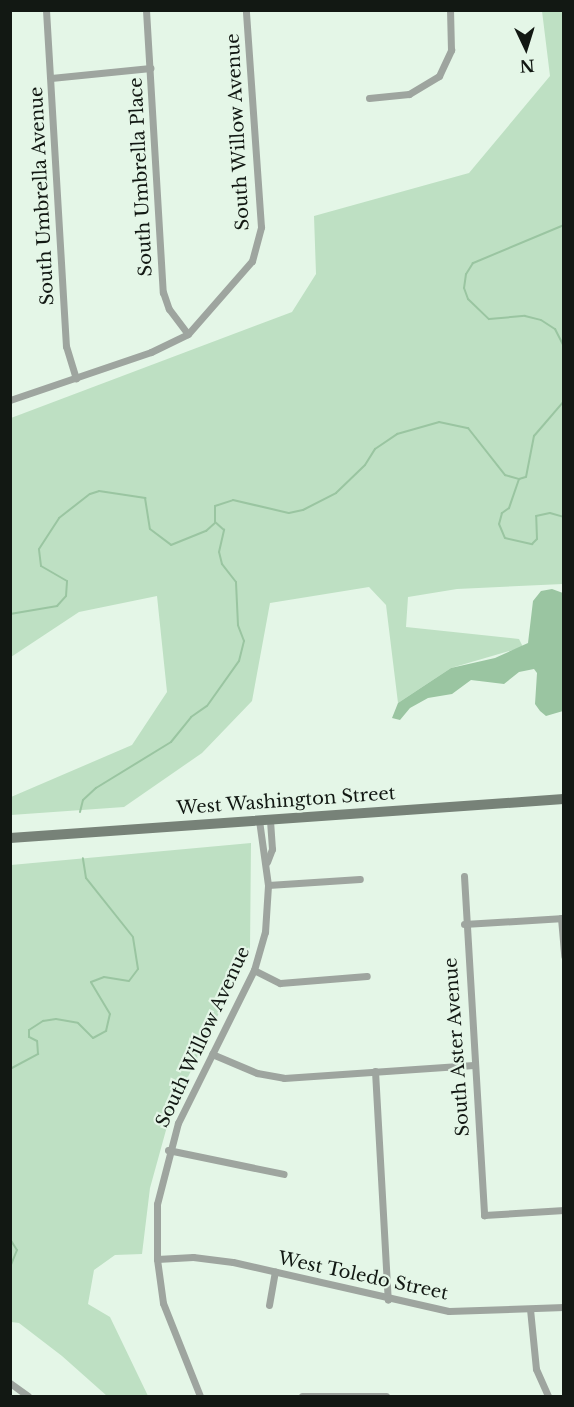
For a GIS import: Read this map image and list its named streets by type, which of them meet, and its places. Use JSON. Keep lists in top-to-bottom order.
{
  "streets": {
    "main road": ["West Washington Street"],
    "street": [
      "South Willow Avenue",
      "South Umbrella Place",
      "South Umbrella Avenue",
      "South Aster Avenue",
      "West Toledo Street"
    ]
  },
  "crossings": [
    ["South Willow Avenue", "South Umbrella Place"],
    ["South Willow Avenue", "West Washington Street"],
    ["South Willow Avenue", "West Toledo Street"]
  ],
  "north": "bottom"
}
